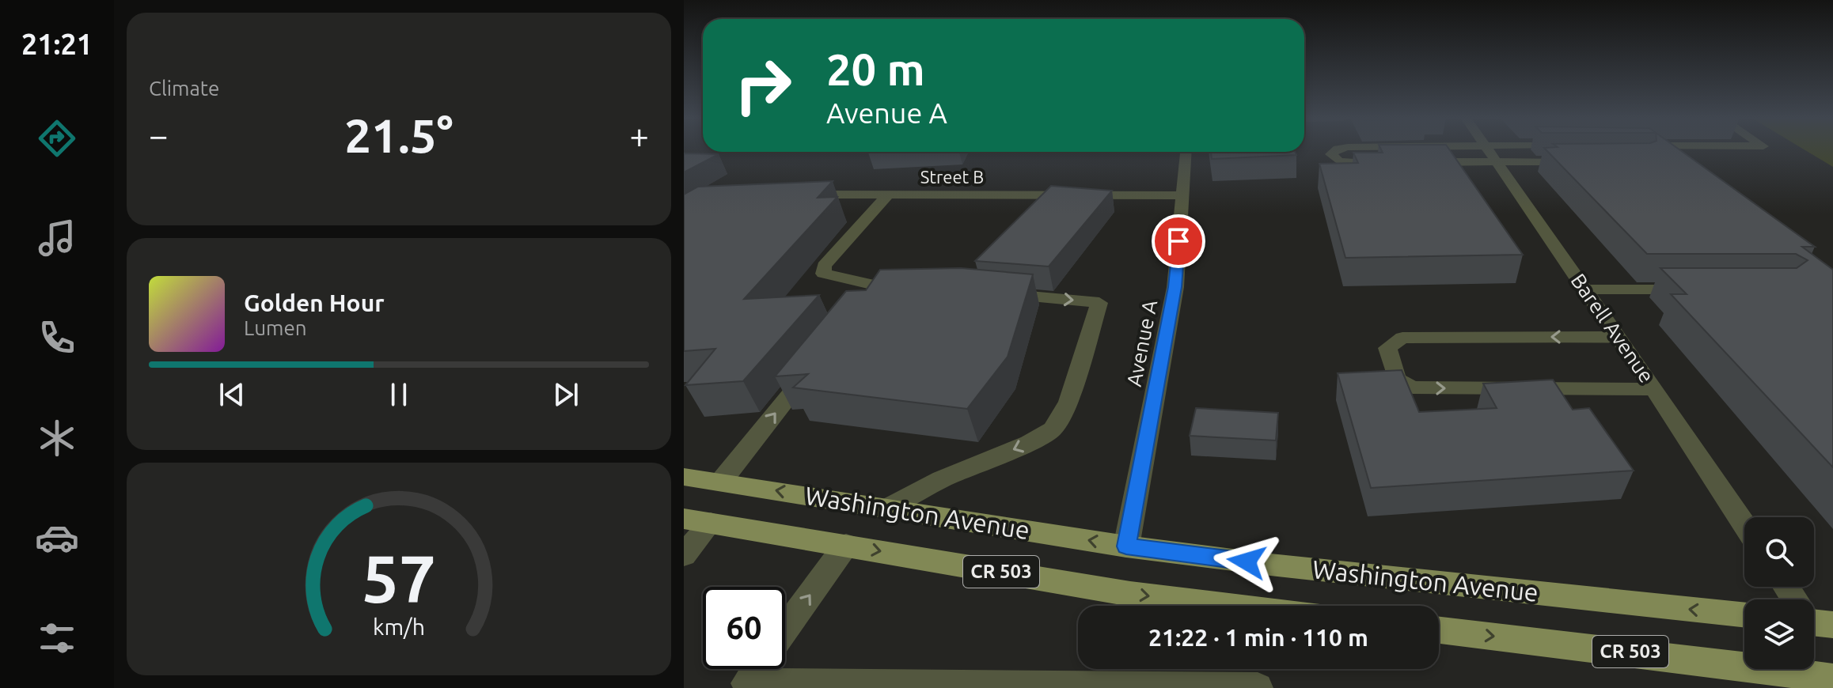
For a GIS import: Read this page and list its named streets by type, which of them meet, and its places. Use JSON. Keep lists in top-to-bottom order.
{
  "streets": {
    "main road": ["Washington Avenue", "CR 503"],
    "street": ["Street B", "Barell Avenue", "Avenue A"]
  },
  "crossings": [
    ["Street B", "Avenue A"],
    ["Avenue A", "Washington Avenue"]
  ],
  "page": {
    "tabs": "21:21",
    "tile": "Climate",
    "turn": ["20 m", "Avenue A"],
    "heat": ["−", "21.5°", "+"],
    "song": ["Golden Hour", "Lumen"],
    "limit": "60",
    "trip": "21:22 · 1 min · 110 m",
    "gauge": ["57", "km/h"]
  }
}
